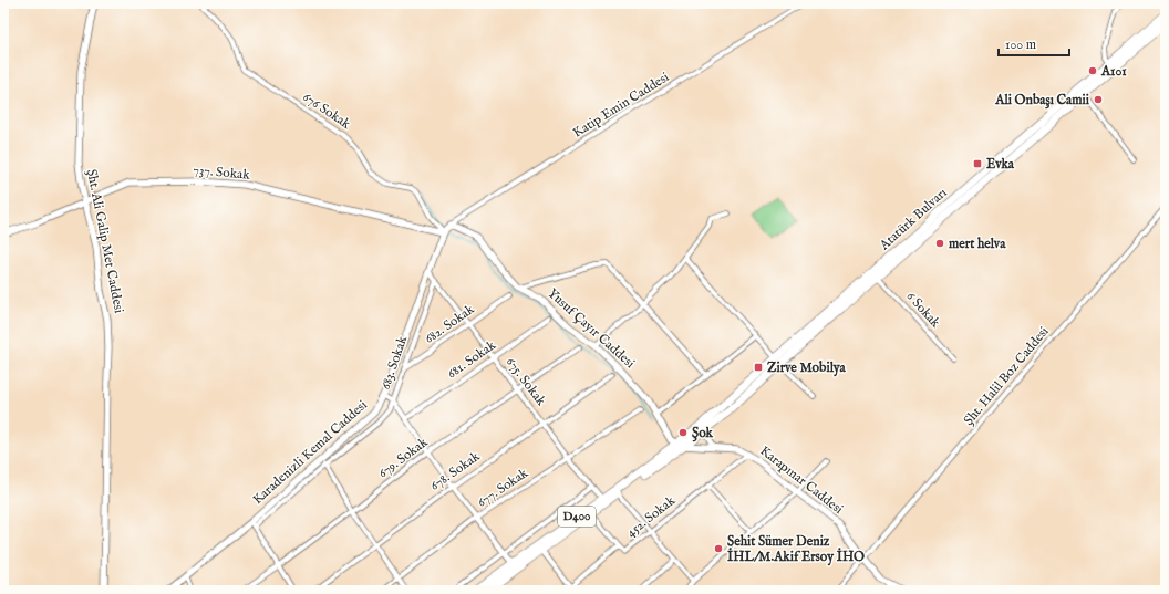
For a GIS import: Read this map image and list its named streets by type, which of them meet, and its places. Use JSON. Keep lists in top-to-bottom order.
{
  "streets": {
    "main road": ["Atatürk Bulvarı", "D400"],
    "street": [
      "Katip Emin Caddesi",
      "676 Sokak",
      "737. Sokak",
      "Şht. Ali Galip Met Caddesi",
      "6 Sokak",
      "682. Sokak",
      "Yusuf Çayır Caddesi",
      "681. Sokak",
      "683. Sokak",
      "Şht. Halil Boz Caddesi",
      "675. Sokak",
      "Karadenizli Kemal Caddesi",
      "679. Sokak",
      "678. Sokak",
      "Karapınar Caddesi",
      "677. Sokak",
      "452. Sokak"
    ]
  },
  "crossings": [
    ["Katip Emin Caddesi", "676 Sokak"],
    ["Katip Emin Caddesi", "737. Sokak"],
    ["Katip Emin Caddesi", "Yusuf Çayır Caddesi"],
    ["Katip Emin Caddesi", "Karadenizli Kemal Caddesi"],
    ["676 Sokak", "737. Sokak"],
    ["676 Sokak", "Yusuf Çayır Caddesi"],
    ["676 Sokak", "Karadenizli Kemal Caddesi"],
    ["737. Sokak", "Şht. Ali Galip Met Caddesi"],
    ["737. Sokak", "Yusuf Çayır Caddesi"],
    ["737. Sokak", "Karadenizli Kemal Caddesi"],
    ["Atatürk Bulvarı", "6 Sokak"],
    ["Atatürk Bulvarı", "Yusuf Çayır Caddesi"],
    ["Atatürk Bulvarı", "Karapınar Caddesi"],
    ["Atatürk Bulvarı", "D400"],
    ["682. Sokak", "683. Sokak"],
    ["682. Sokak", "675. Sokak"],
    ["Yusuf Çayır Caddesi", "Karadenizli Kemal Caddesi"],
    ["Yusuf Çayır Caddesi", "Karapınar Caddesi"],
    ["Yusuf Çayır Caddesi", "D400"],
    ["681. Sokak", "675. Sokak"],
    ["683. Sokak", "675. Sokak"],
    ["683. Sokak", "Karadenizli Kemal Caddesi"],
    ["Şht. Halil Boz Caddesi", "Karapınar Caddesi"],
    ["675. Sokak", "Karadenizli Kemal Caddesi"],
    ["675. Sokak", "679. Sokak"],
    ["675. Sokak", "678. Sokak"],
    ["675. Sokak", "677. Sokak"],
    ["675. Sokak", "D400"],
    ["Karapınar Caddesi", "D400"],
    ["Karapınar Caddesi", "452. Sokak"]
  ],
  "places": {
    "other": [
      "A101",
      "Ali Onbaşı Camii",
      "mert helva",
      "Şok",
      "Şehit Sümer Deniz İHL/M.Akif Ersoy İHO"
    ],
    "transit": ["Evka", "Zirve Mobilya"]
  },
  "scale_bar": "100 m"
}
